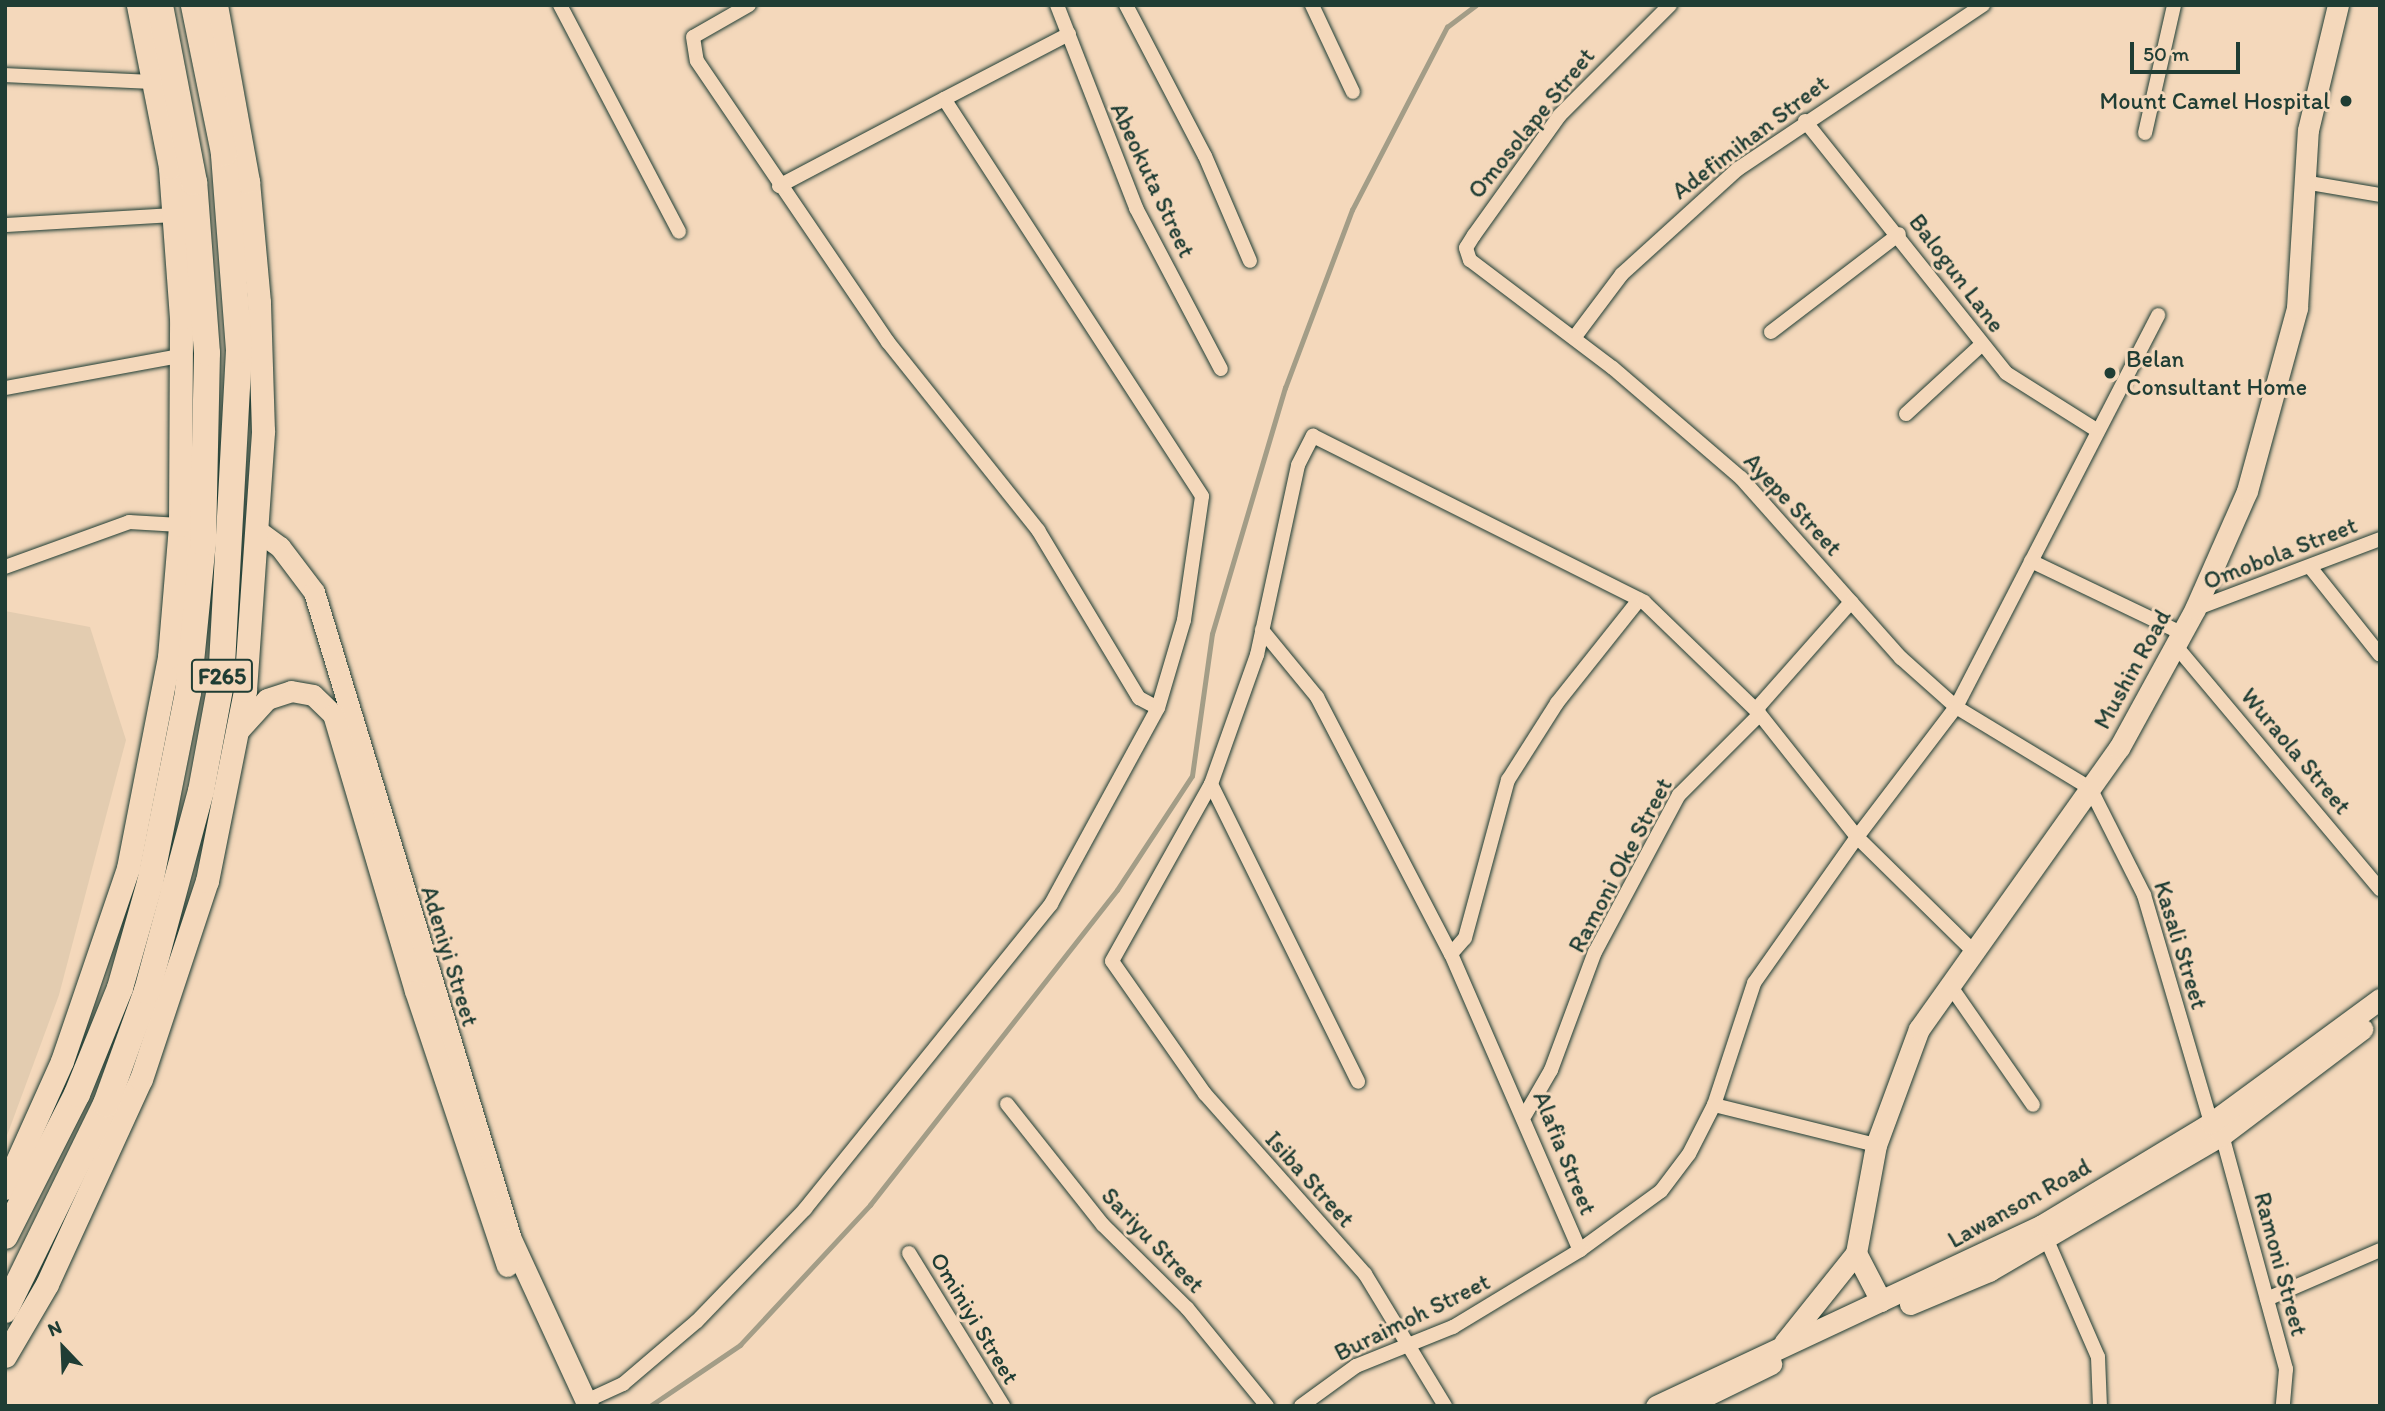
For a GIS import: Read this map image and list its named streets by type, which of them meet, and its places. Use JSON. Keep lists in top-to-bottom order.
{
  "streets": {
    "highway": ["F265"],
    "main road": ["Mushin Road", "Adeniyi Street", "Lawanson Road"],
    "street": [
      "Omosolape Street",
      "Adefimihan Street",
      "Abeokuta Street",
      "Balogun Lane",
      "Ayepe Street",
      "Omobola Street",
      "Wuraola Street",
      "Ramoni Oke Street",
      "Kasali Street",
      "Alafia Street",
      "Isiba Street",
      "Sariyu Street",
      "Ramoni Street",
      "Buraimoh Street",
      "Ominiyi Street"
    ]
  },
  "crossings": [
    ["Omosolape Street", "Ayepe Street"],
    ["Adefimihan Street", "Balogun Lane"],
    ["Adefimihan Street", "Ayepe Street"],
    ["Balogun Lane", "Alafia Street"],
    ["Ayepe Street", "Mushin Road"],
    ["Ayepe Street", "Ramoni Oke Street"],
    ["Ayepe Street", "Kasali Street"],
    ["Ayepe Street", "Alafia Street"],
    ["Omobola Street", "Mushin Road"],
    ["Mushin Road", "Wuraola Street"],
    ["Mushin Road", "Kasali Street"],
    ["Ramoni Oke Street", "Alafia Street"],
    ["Kasali Street", "Lawanson Road"],
    ["Kasali Street", "Ramoni Street"],
    ["Alafia Street", "Buraimoh Street"],
    ["Isiba Street", "Buraimoh Street"],
    ["Lawanson Road", "Ramoni Street"]
  ],
  "places": ["Mount Camel Hospital", "Belan Consultant Home"],
  "scale_bar": "50 m",
  "north": "top left"
}
